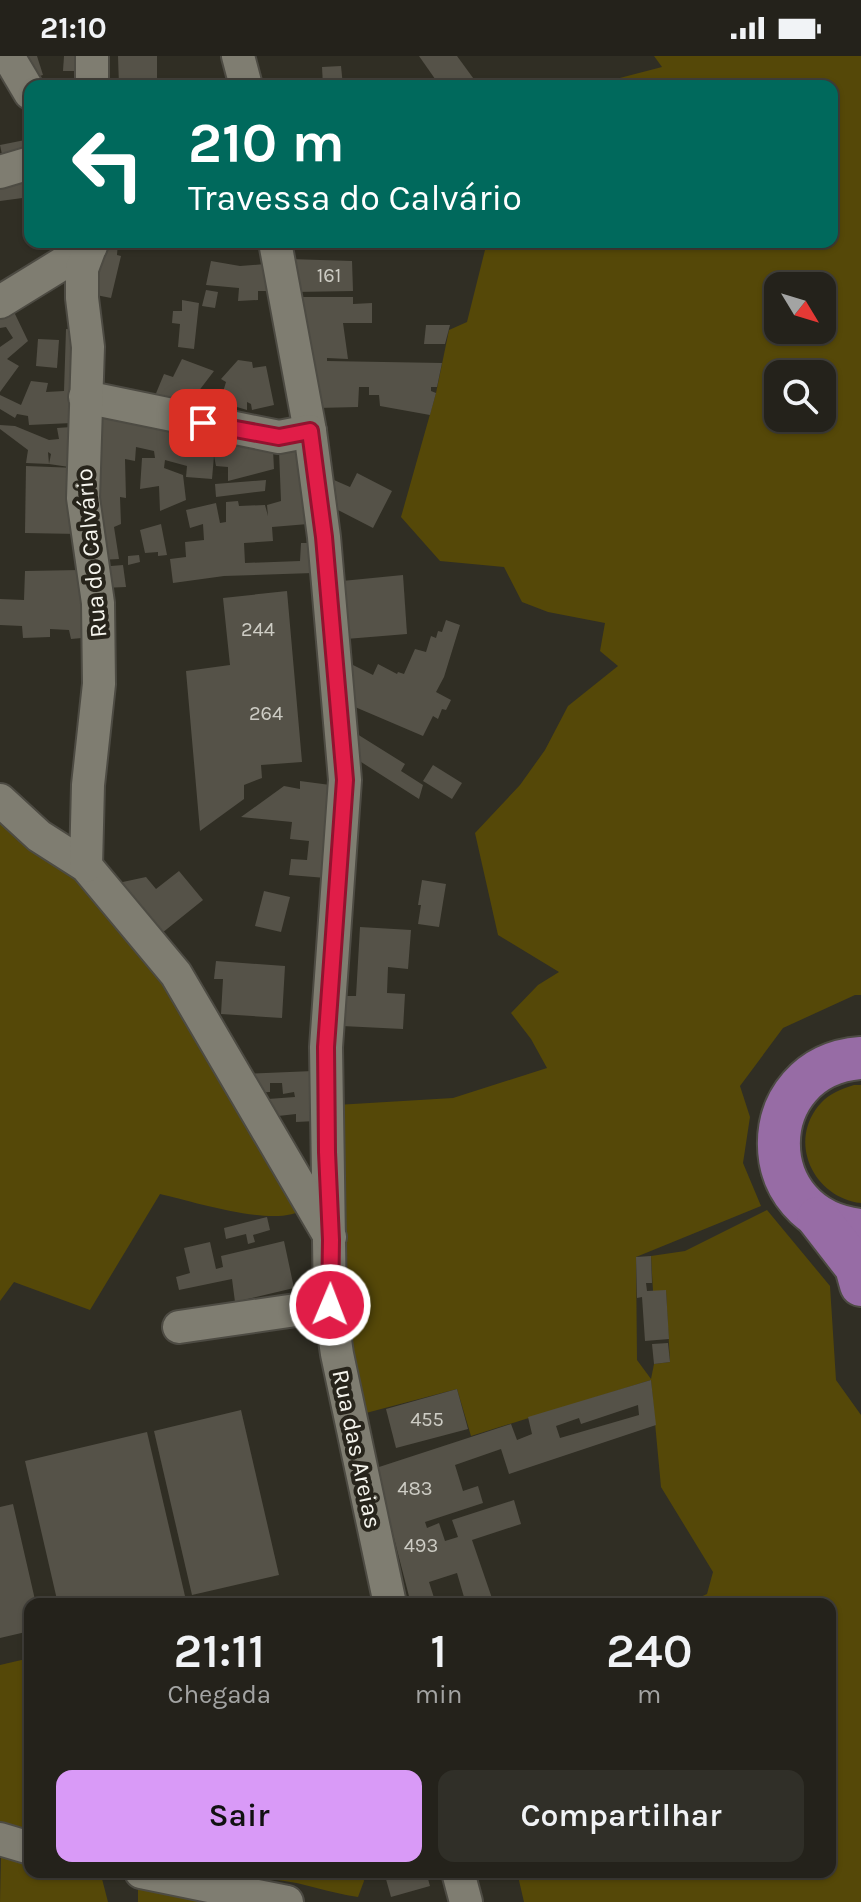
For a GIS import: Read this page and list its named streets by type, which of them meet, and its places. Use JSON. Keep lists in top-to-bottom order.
{
  "streets": {
    "street": ["Rua do Calvário", "Rua das Areias"]
  },
  "house_numbers": [
    "161",
    "244",
    "264",
    "455",
    "483",
    "493"
  ],
  "north": "bottom right",
  "page": {
    "status": "21:10",
    "turn": ["210 m", "Travessa do Calvário"],
    "eta": [
      "21:11",
      "Chegada",
      "1",
      "min",
      "240",
      "m"
    ],
    "buttons": ["Sair", "Compartilhar"]
  }
}
